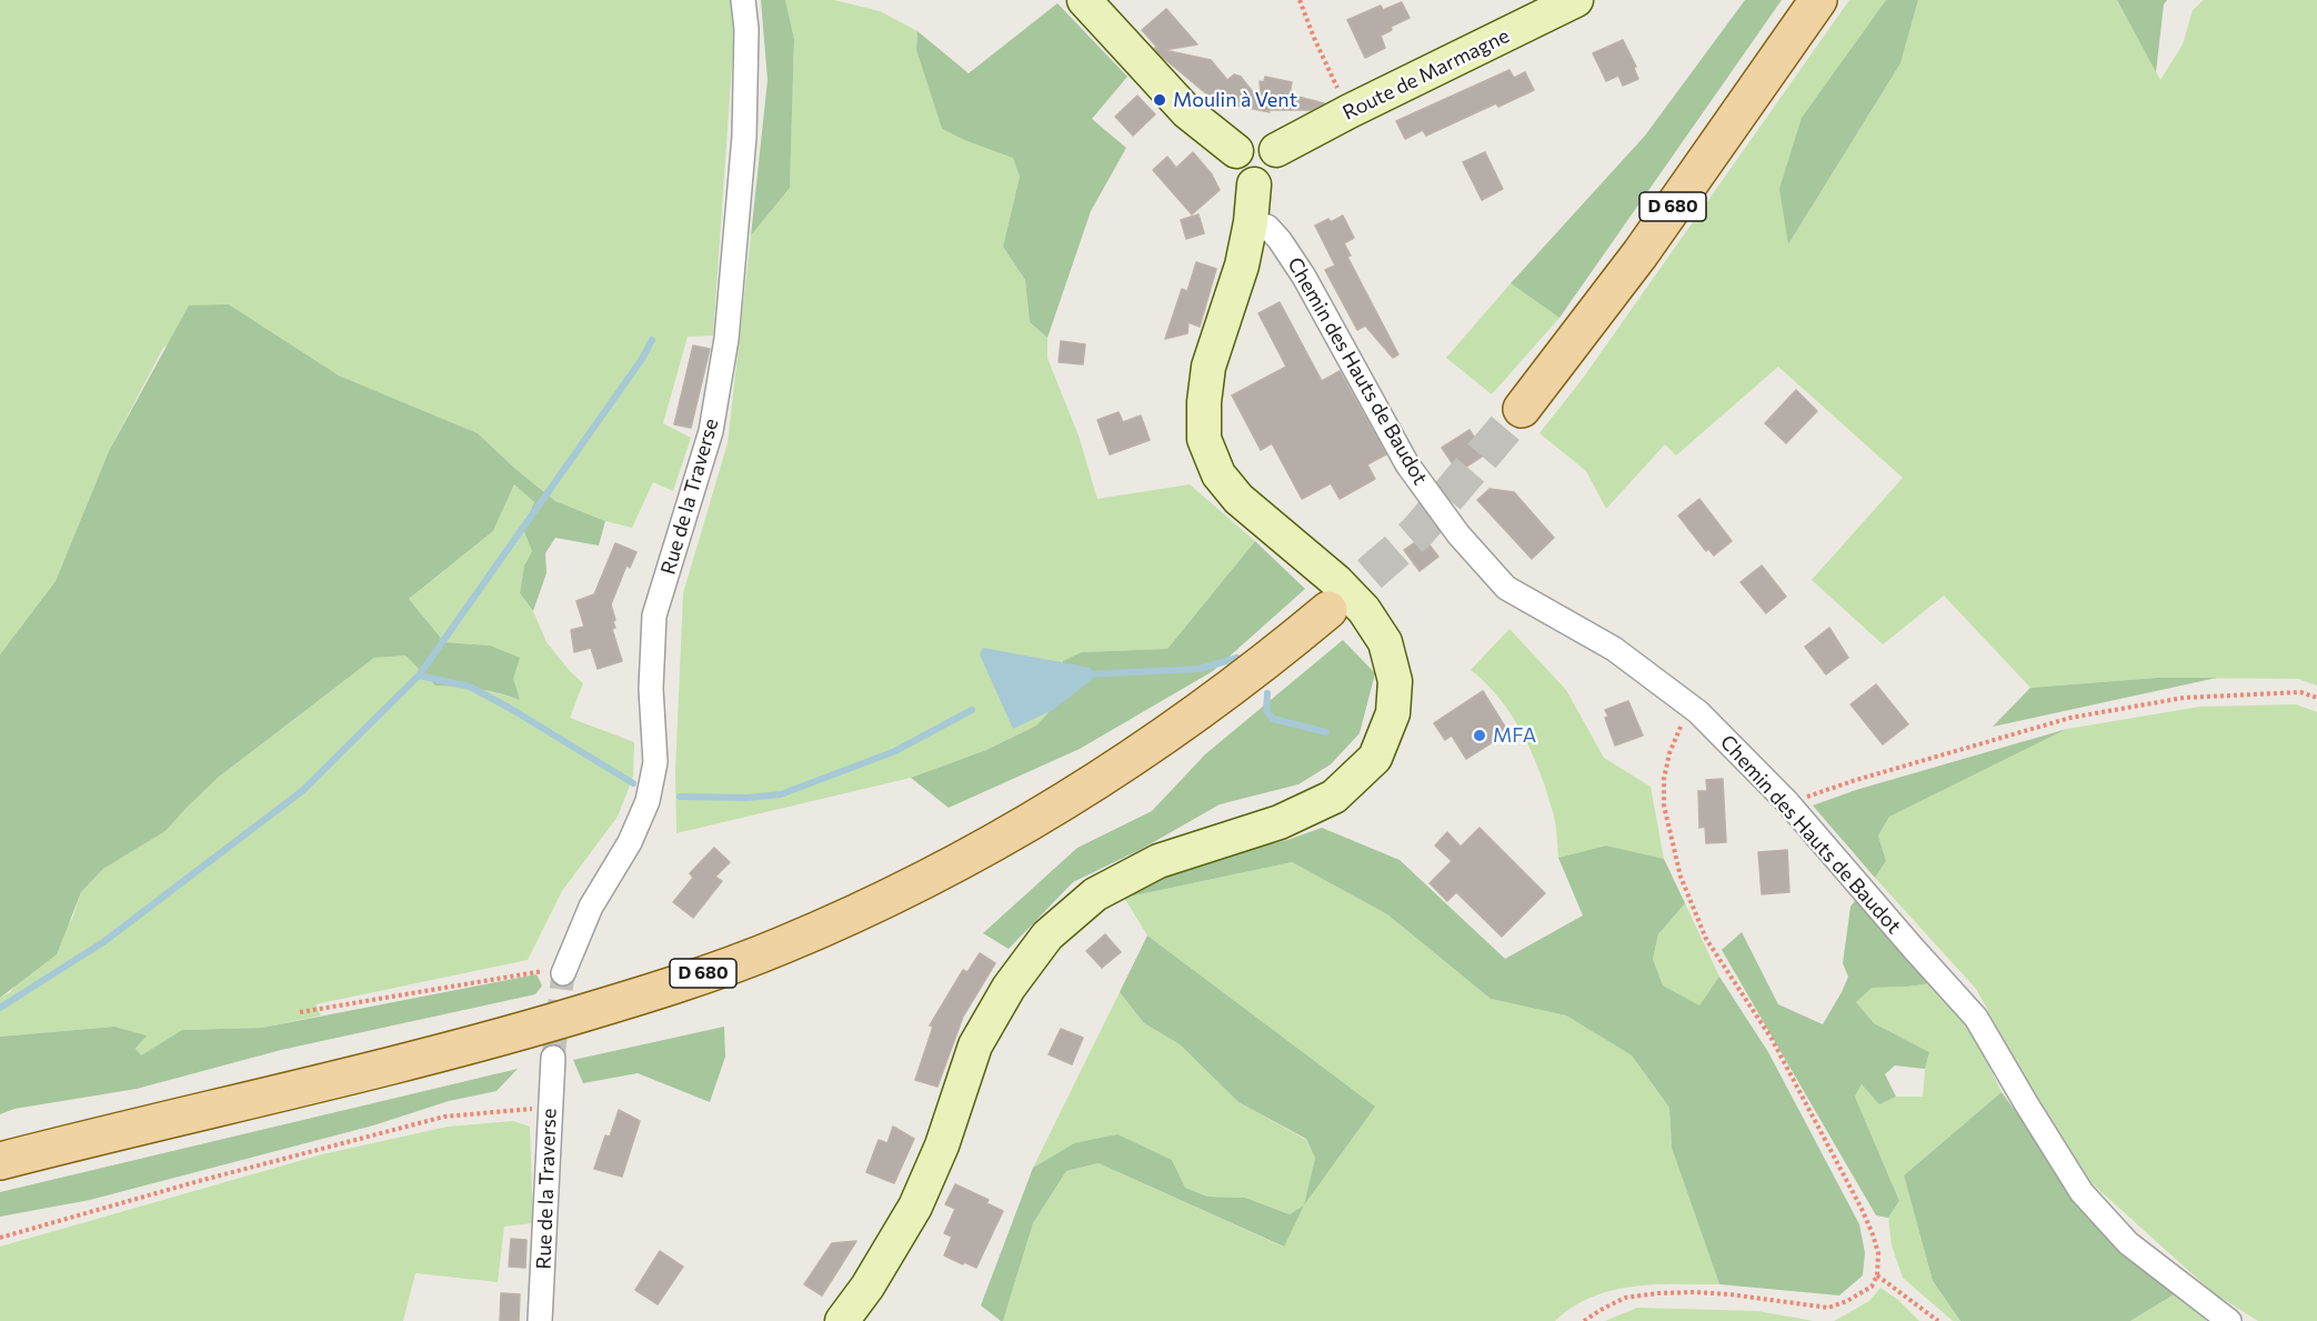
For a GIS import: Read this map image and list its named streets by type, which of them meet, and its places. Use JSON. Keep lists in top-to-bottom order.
{
  "streets": {
    "main road": ["Route de Marmagne", "D 680"],
    "street": ["Chemin des Hauts de Baudot", "Rue de la Traverse"]
  },
  "places": ["Moulin à Vent", "MFA"]
}
